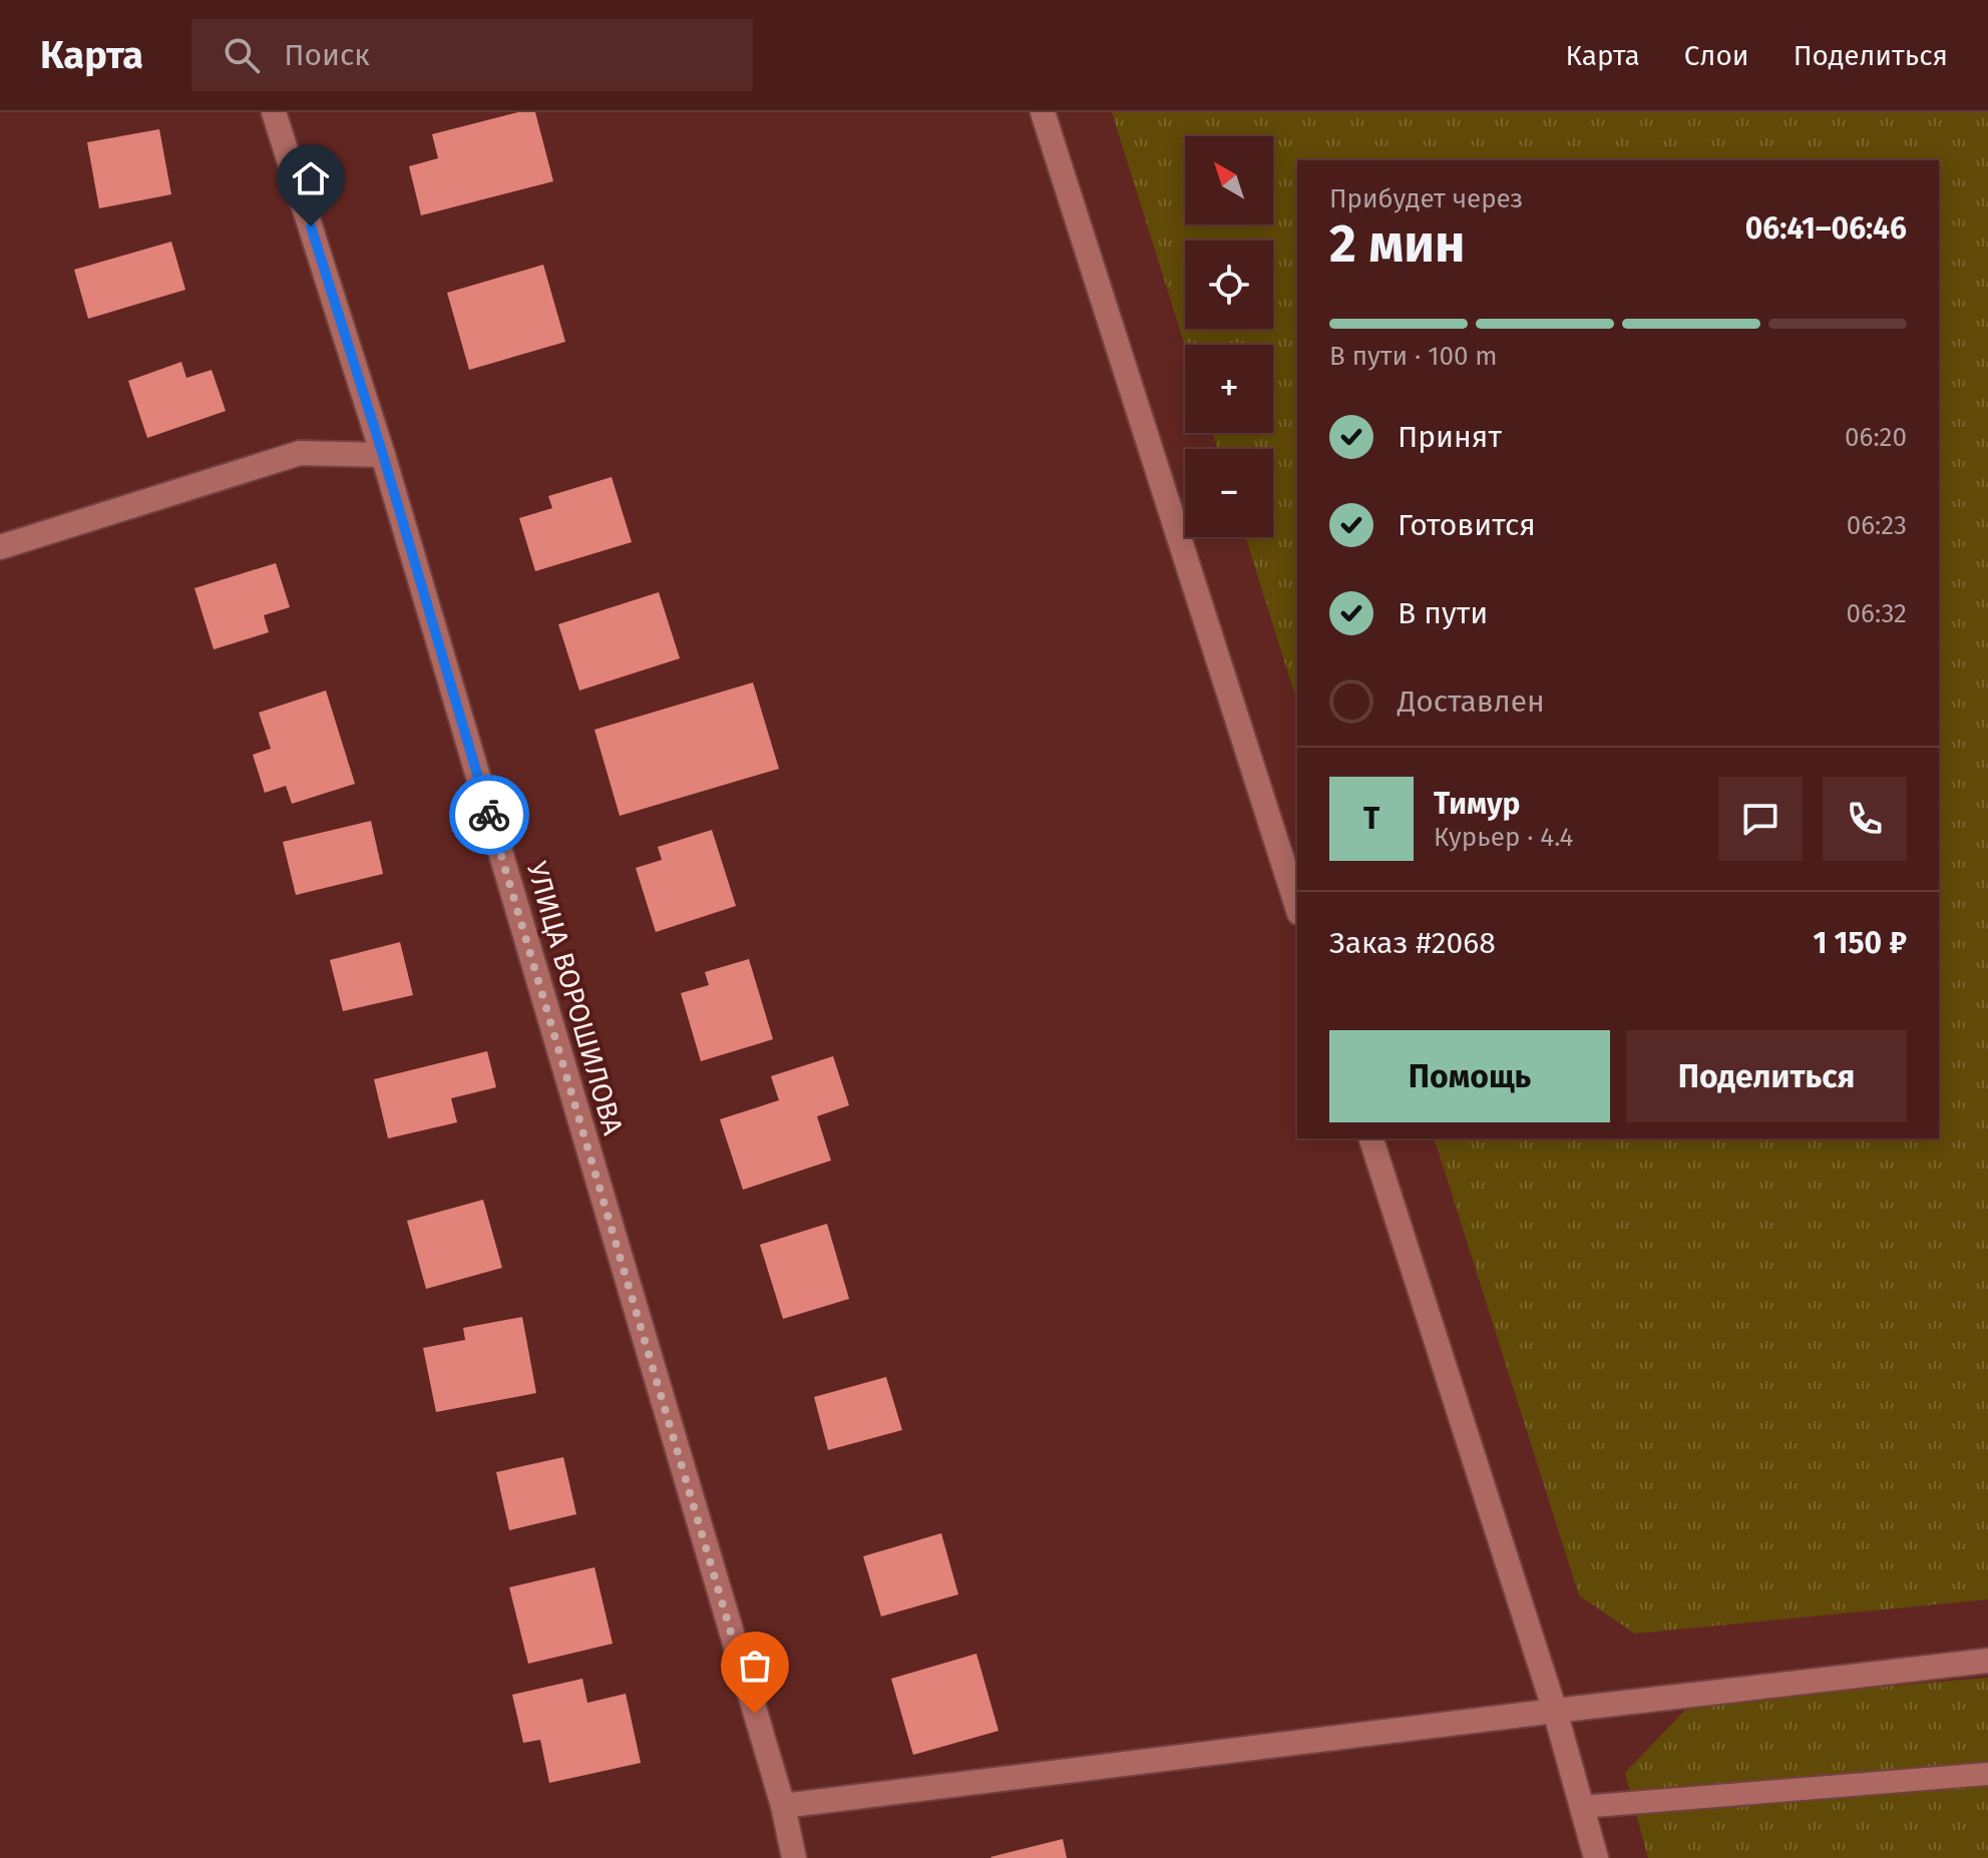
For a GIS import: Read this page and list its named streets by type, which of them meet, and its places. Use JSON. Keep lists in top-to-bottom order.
{
  "streets": {
    "street": ["УЛИЦА ВОРОШИЛОВА"]
  },
  "north": "top left",
  "page": {
    "header": "Карта",
    "search": "Поиск",
    "nav": ["Карта", "Слои", "Поделиться"],
    "map_buttons": ["+", "−"],
    "heading": ["2 мин", "Прибудет через", "06:41–06:46"],
    "panel": [
      "Тимур",
      "Курьер · 4.4",
      "Заказ #2068",
      "1 150 ₽"
    ],
    "bar": "В пути · 100 m",
    "list": [
      ["Принят", "06:20"],
      ["Готовится", "06:23"],
      ["В пути", "06:32"],
      "Доставлен"
    ],
    "round": "Т",
    "buttons": ["Помощь", "Поделиться"]
  }
}
